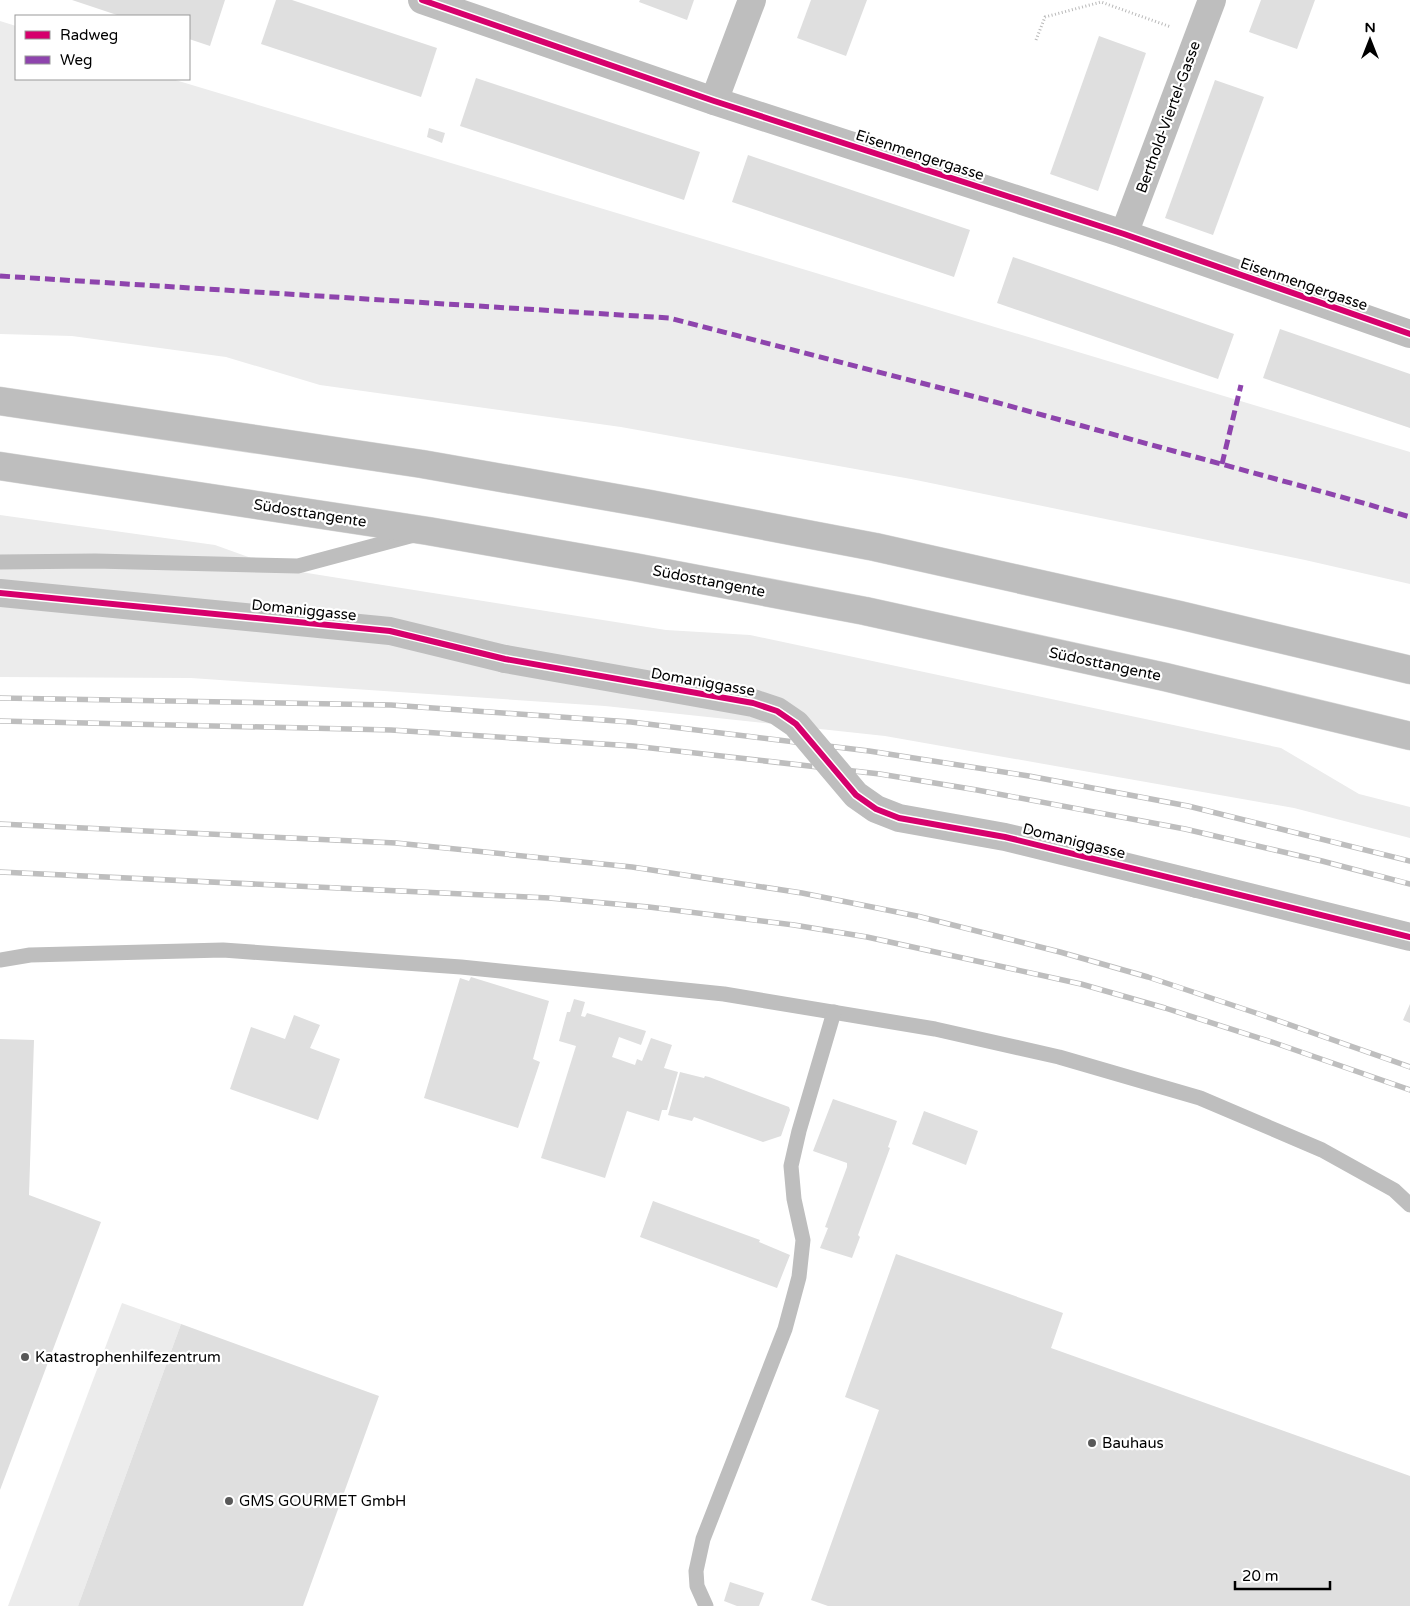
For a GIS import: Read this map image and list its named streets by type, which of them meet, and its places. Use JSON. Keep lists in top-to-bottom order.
{
  "streets": {
    "main road": [
      "Berthold-Viertel-Gasse",
      "Eisenmengergasse",
      "Südosttangente",
      "Domaniggasse"
    ]
  },
  "crossings": [
    ["Berthold-Viertel-Gasse", "Eisenmengergasse"]
  ],
  "places": ["Katastrophenhilfezentrum", "Bauhaus", "GMS GOURMET GmbH"],
  "legend": ["Radweg", "Weg"],
  "scale_bar": "20 m",
  "north": "top"
}
